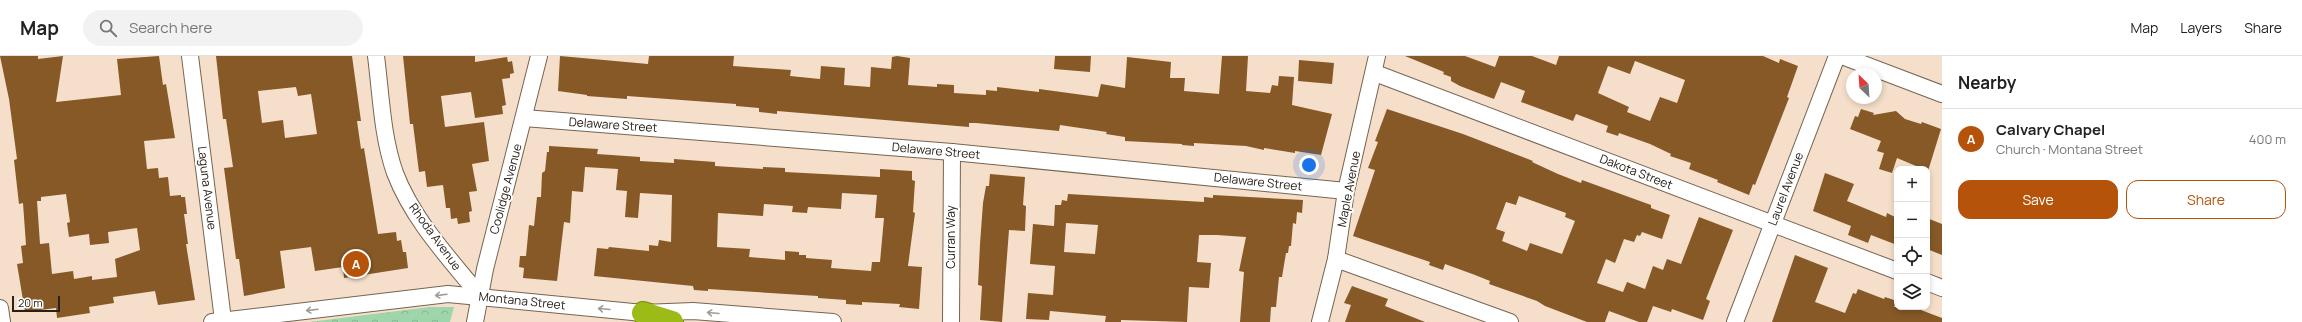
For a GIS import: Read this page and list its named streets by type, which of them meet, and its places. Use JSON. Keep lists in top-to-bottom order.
{
  "streets": {
    "street": [
      "Delaware Street",
      "Dakota Street",
      "Laguna Avenue",
      "Coolidge Avenue",
      "Maple Avenue",
      "Laurel Avenue",
      "Rhoda Avenue",
      "Curran Way",
      "Montana Street"
    ]
  },
  "crossings": [
    ["Delaware Street", "Coolidge Avenue"],
    ["Delaware Street", "Maple Avenue"],
    ["Delaware Street", "Curran Way"],
    ["Dakota Street", "Maple Avenue"],
    ["Dakota Street", "Laurel Avenue"],
    ["Laguna Avenue", "Montana Street"],
    ["Coolidge Avenue", "Rhoda Avenue"],
    ["Coolidge Avenue", "Montana Street"],
    ["Rhoda Avenue", "Montana Street"]
  ],
  "one_way": ["Montana Street"],
  "scale_bar": "20 m",
  "north": "top left",
  "page": {
    "header": "Map",
    "search": "Search here",
    "nav": ["Map", "Layers", "Share"],
    "heading": "Nearby",
    "list": [
      {
        "mark": "A",
        "name": "Calvary Chapel",
        "note": "Church · Montana Street",
        "value": "400 m"
      }
    ],
    "map_buttons": ["+", "−"],
    "buttons": ["Save", "Share"],
    "pins": "A",
    "scale": "20 m"
  }
}
